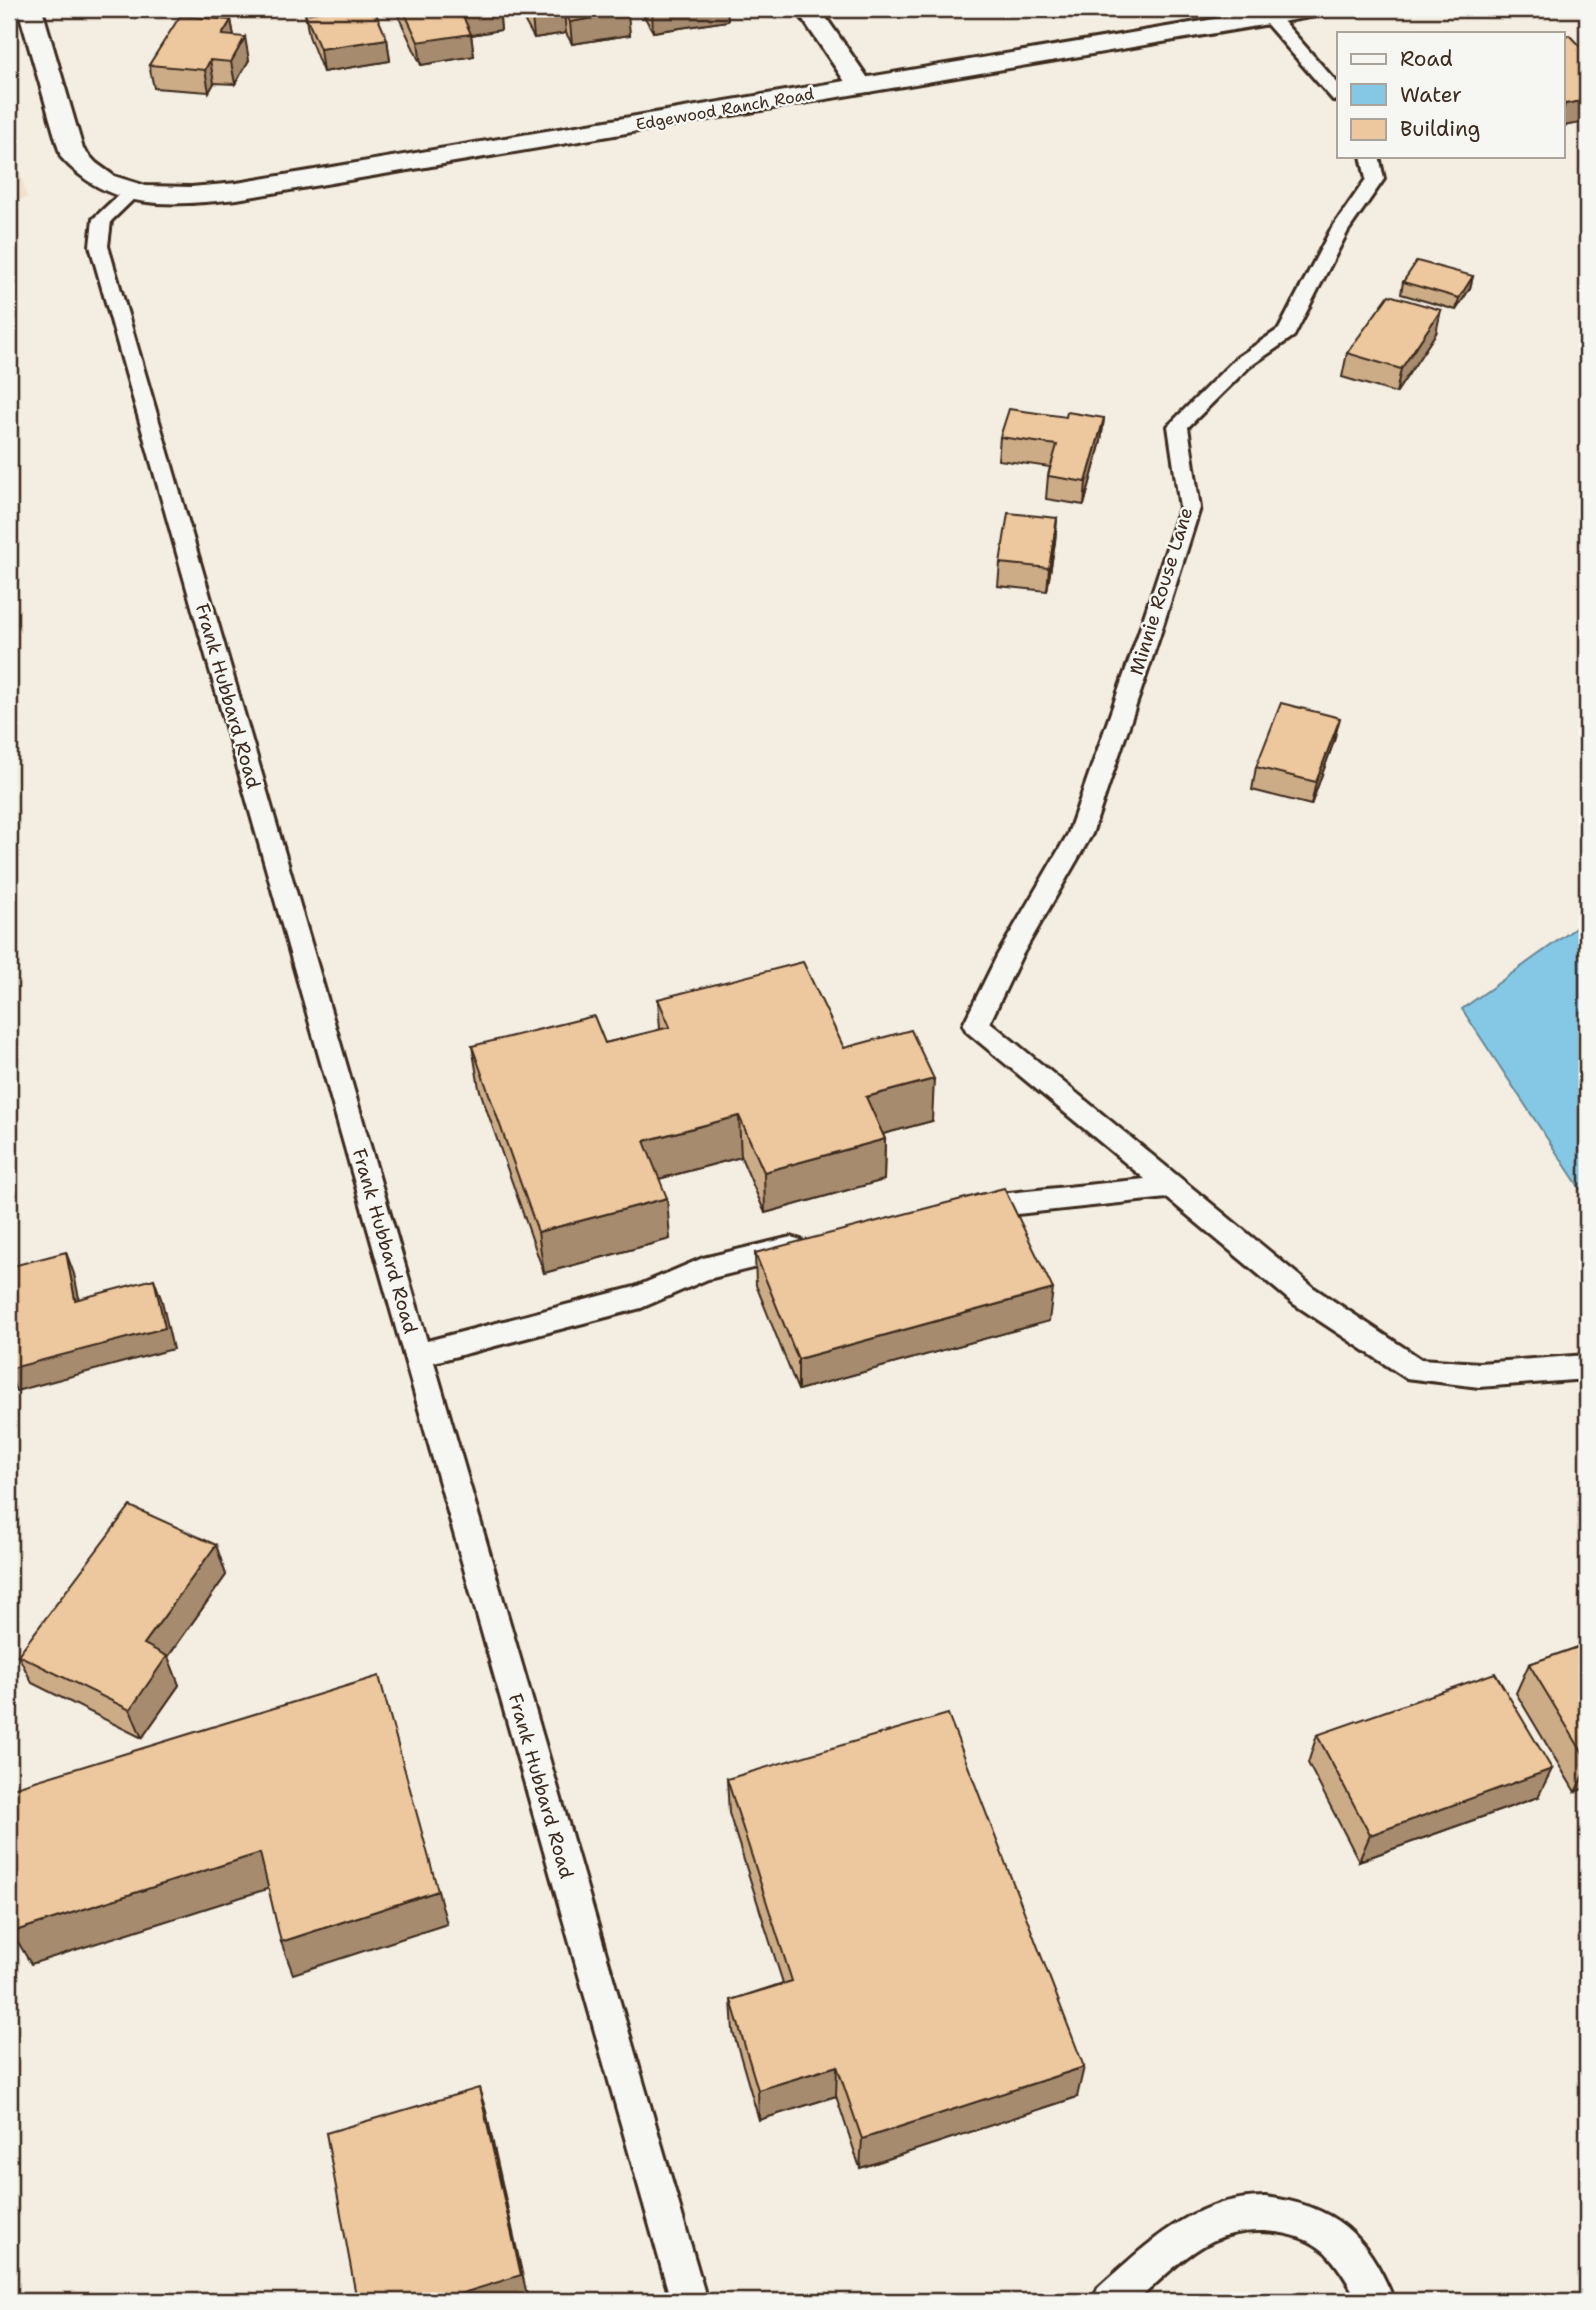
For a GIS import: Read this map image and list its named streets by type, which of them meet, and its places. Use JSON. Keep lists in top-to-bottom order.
{
  "streets": {
    "street": ["Edgewood Ranch Road"],
    "lane": ["Minnie Rouse Lane", "Frank Hubbard Road"]
  },
  "crossings": [
    ["Edgewood Ranch Road", "Frank Hubbard Road"]
  ],
  "legend": ["Road", "Water", "Building"]
}
